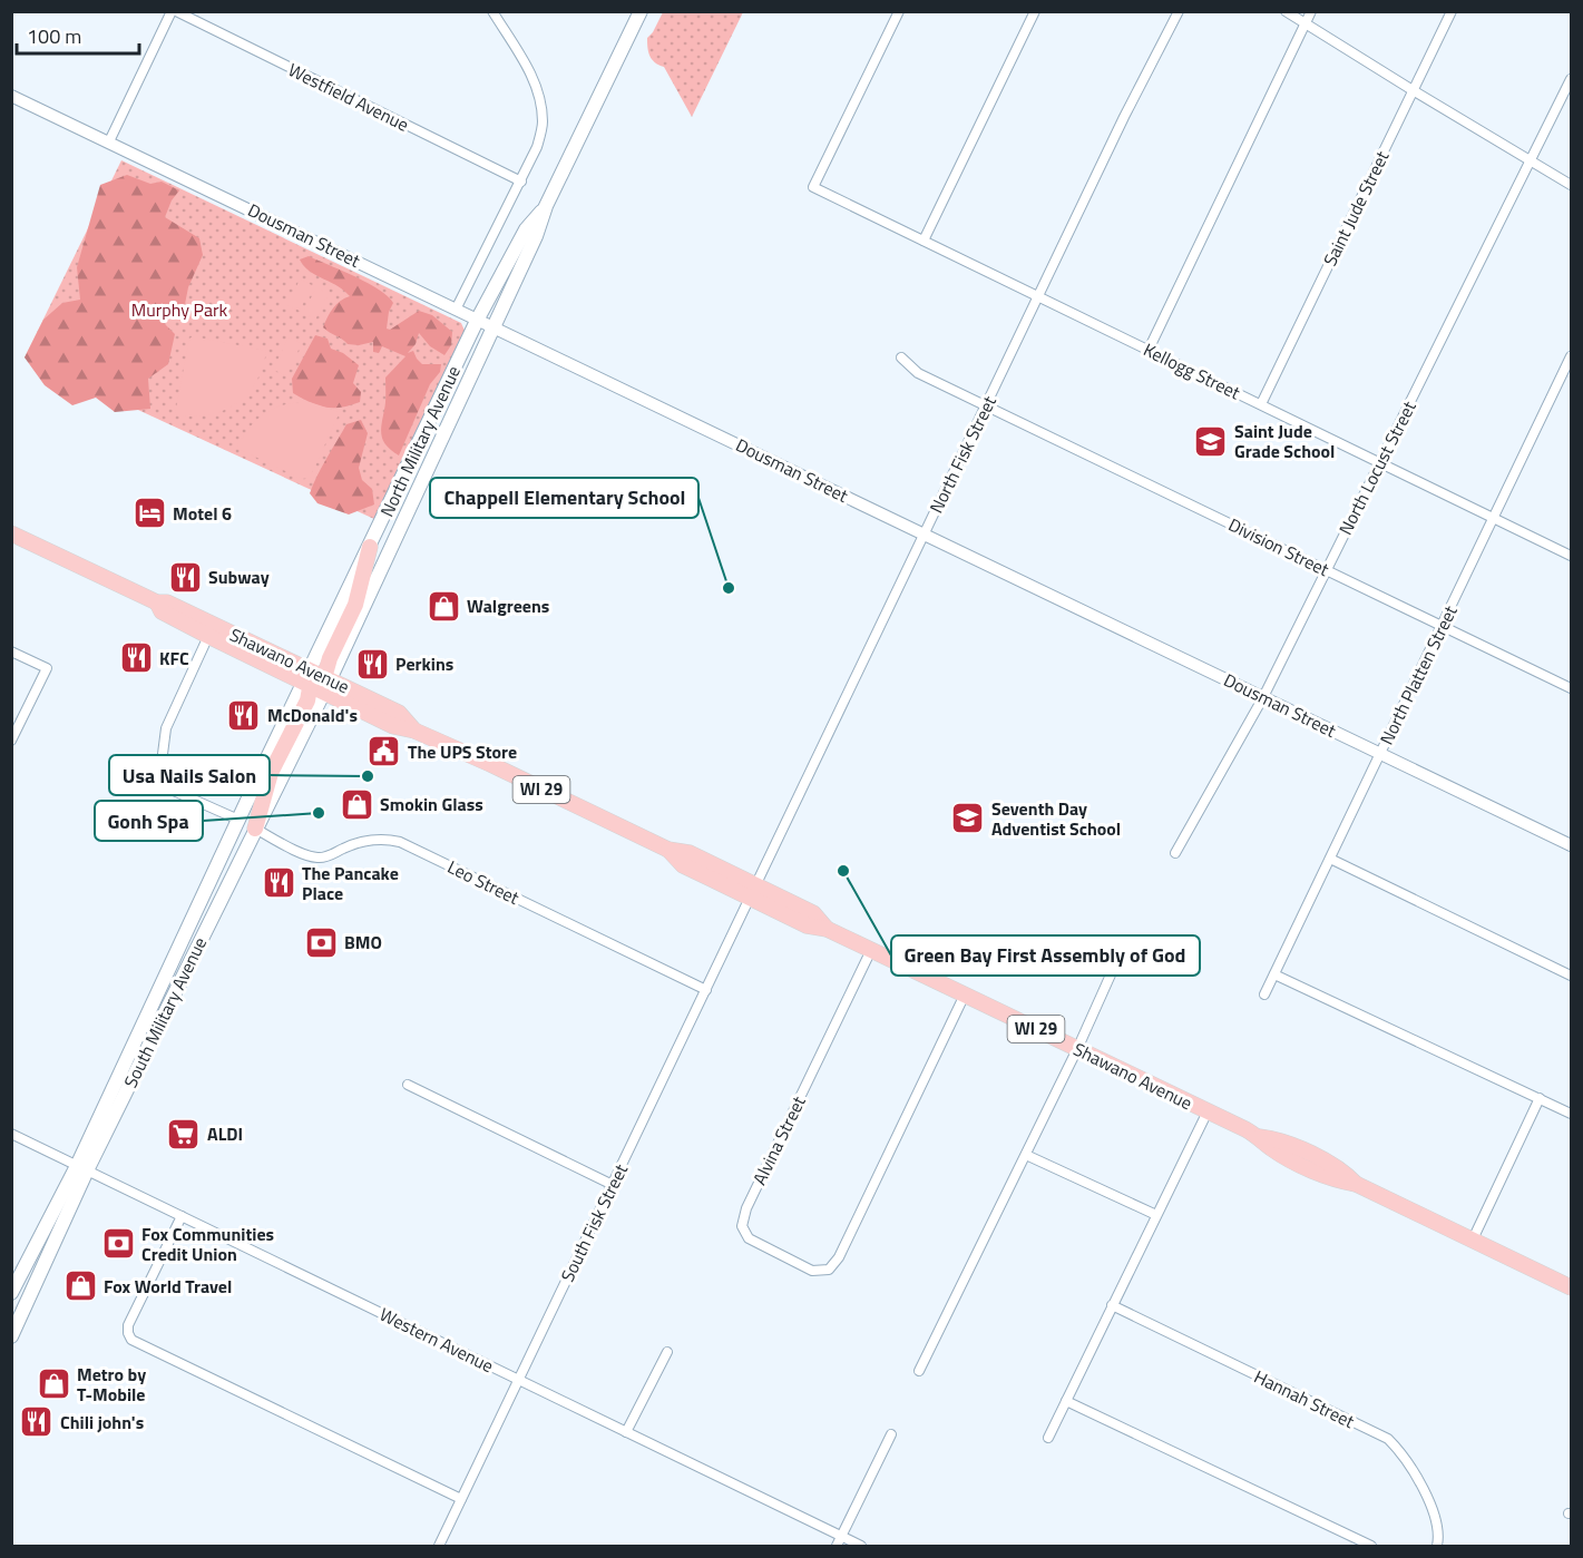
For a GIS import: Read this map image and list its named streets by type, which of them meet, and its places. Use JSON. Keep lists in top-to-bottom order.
{
  "streets": {
    "main road": [
      "North Military Avenue",
      "Shawano Avenue",
      "WI 29",
      "South Military Avenue"
    ],
    "street": [
      "Westfield Avenue",
      "Saint Jude Street",
      "Dousman Street",
      "Kellogg Street",
      "North Fisk Street",
      "North Locust Street",
      "Division Street",
      "North Platten Street",
      "Leo Street",
      "Alvina Street",
      "South Fisk Street",
      "Western Avenue",
      "Hannah Street"
    ]
  },
  "crossings": [
    ["Saint Jude Street", "Kellogg Street"],
    ["Dousman Street", "North Military Avenue"],
    ["Dousman Street", "North Fisk Street"],
    ["Dousman Street", "North Locust Street"],
    ["Dousman Street", "North Platten Street"],
    ["Kellogg Street", "North Fisk Street"],
    ["Kellogg Street", "North Locust Street"],
    ["Kellogg Street", "North Platten Street"],
    ["North Military Avenue", "Shawano Avenue"],
    ["North Military Avenue", "South Military Avenue"],
    ["North Fisk Street", "Division Street"],
    ["North Fisk Street", "Shawano Avenue"],
    ["North Fisk Street", "South Fisk Street"],
    ["North Locust Street", "Division Street"],
    ["Division Street", "North Platten Street"],
    ["Shawano Avenue", "South Military Avenue"],
    ["Shawano Avenue", "Alvina Street"],
    ["Shawano Avenue", "South Fisk Street"],
    ["Leo Street", "South Military Avenue"],
    ["Leo Street", "South Fisk Street"],
    ["South Military Avenue", "Western Avenue"],
    ["South Fisk Street", "Western Avenue"]
  ],
  "parks": ["Murphy Park"],
  "places": {
    "school or university": ["Saint Jude Grade School", "Seventh Day Adventist School"],
    "hotel": ["Motel 6"],
    "restaurant": [
      "Subway",
      "KFC",
      "Perkins",
      "McDonald's",
      "The Pancake Place",
      "Chili john's"
    ],
    "other": [
      "Chappell Elementary School",
      "Usa Nails Salon",
      "Gonh Spa",
      "Green Bay First Assembly of God"
    ],
    "shop": [
      "Walgreens",
      "Smokin Glass",
      "Fox World Travel",
      "Metro by T-Mobile"
    ],
    "public building": ["The UPS Store"],
    "bank": ["BMO", "Fox Communities Credit Union"],
    "supermarket": ["ALDI"]
  },
  "scale_bar": "100 m"
}
